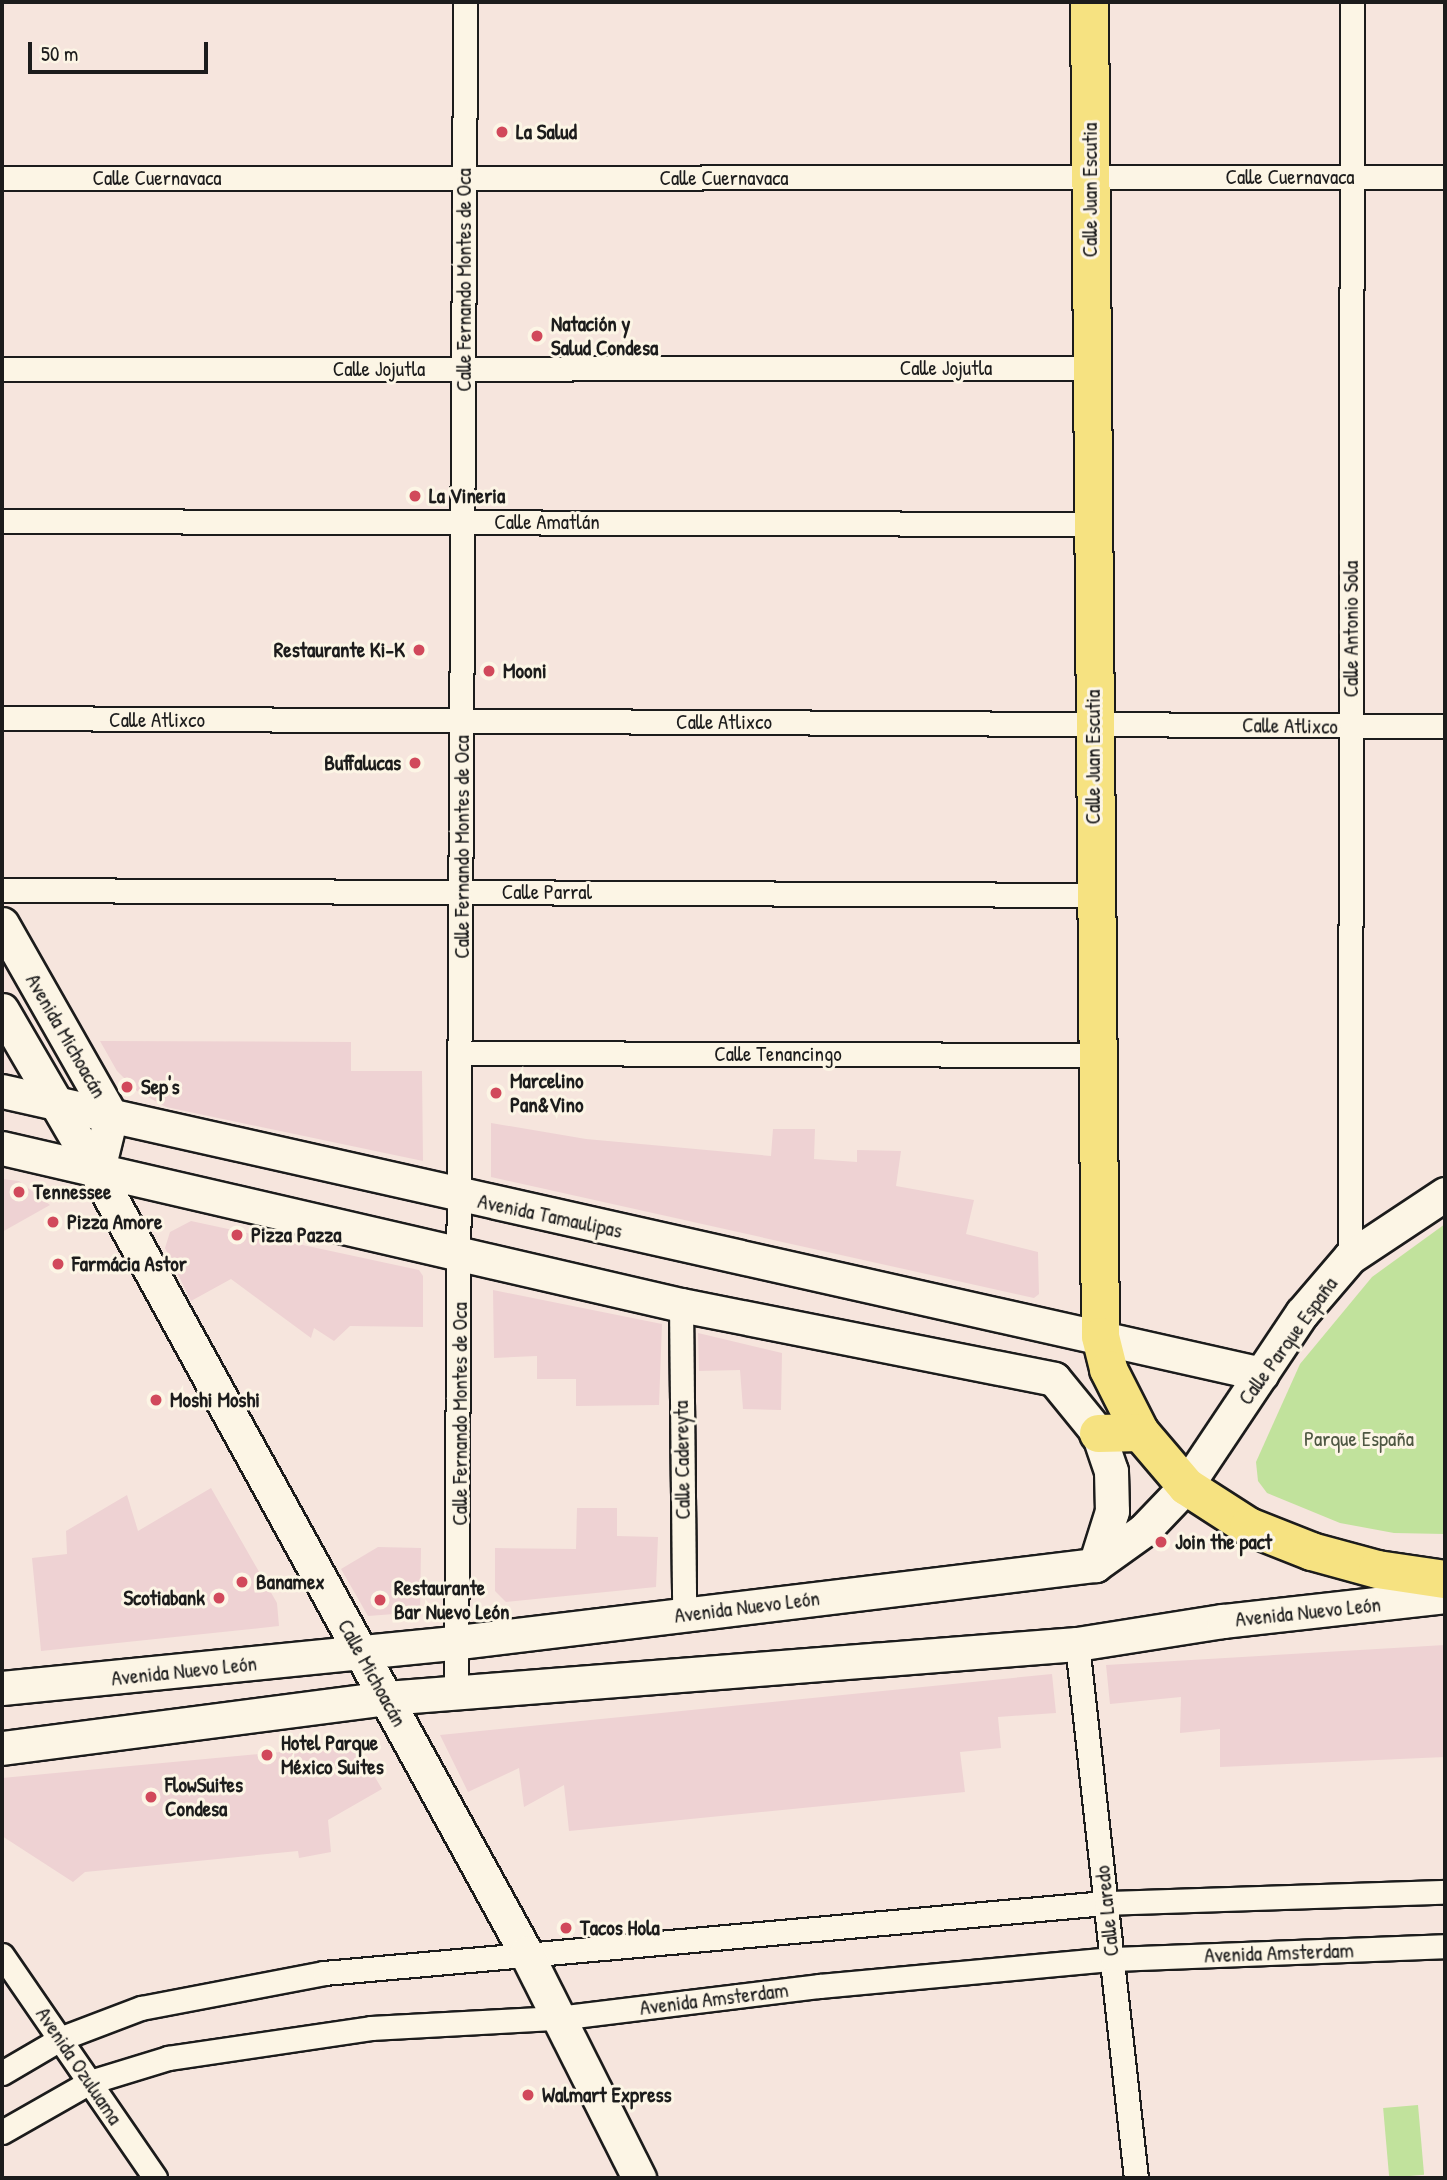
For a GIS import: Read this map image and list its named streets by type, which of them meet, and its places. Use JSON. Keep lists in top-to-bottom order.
{
  "streets": {
    "main road": ["Calle Juan Escutia", "Avenida Nuevo León"],
    "street": [
      "Calle Cuernavaca",
      "Calle Fernando Montes de Oca",
      "Calle Jojutla",
      "Calle Amatlán",
      "Calle Antonio Sola",
      "Calle Atlixco",
      "Calle Parral",
      "Avenida Michoacán",
      "Calle Tenancingo",
      "Avenida Tamaulipas",
      "Calle Parque España",
      "Calle Cadereyta",
      "Calle Michoacán",
      "Calle Laredo",
      "Avenida Amsterdam",
      "Avenida Ozuluama"
    ]
  },
  "crossings": [
    ["Calle Cuernavaca", "Calle Juan Escutia"],
    ["Calle Cuernavaca", "Calle Fernando Montes de Oca"],
    ["Calle Cuernavaca", "Calle Antonio Sola"],
    ["Calle Juan Escutia", "Calle Jojutla"],
    ["Calle Juan Escutia", "Calle Amatlán"],
    ["Calle Juan Escutia", "Calle Atlixco"],
    ["Calle Juan Escutia", "Calle Parral"],
    ["Calle Juan Escutia", "Calle Tenancingo"],
    ["Calle Juan Escutia", "Avenida Tamaulipas"],
    ["Calle Juan Escutia", "Calle Parque España"],
    ["Calle Juan Escutia", "Avenida Nuevo León"],
    ["Calle Fernando Montes de Oca", "Calle Jojutla"],
    ["Calle Fernando Montes de Oca", "Calle Amatlán"],
    ["Calle Fernando Montes de Oca", "Calle Atlixco"],
    ["Calle Fernando Montes de Oca", "Calle Parral"],
    ["Calle Fernando Montes de Oca", "Calle Tenancingo"],
    ["Calle Fernando Montes de Oca", "Avenida Tamaulipas"],
    ["Calle Fernando Montes de Oca", "Avenida Nuevo León"],
    ["Calle Antonio Sola", "Calle Atlixco"],
    ["Calle Antonio Sola", "Calle Parque España"],
    ["Avenida Michoacán", "Avenida Tamaulipas"],
    ["Avenida Michoacán", "Calle Michoacán"],
    ["Avenida Tamaulipas", "Calle Parque España"],
    ["Calle Parque España", "Avenida Nuevo León"],
    ["Calle Cadereyta", "Avenida Nuevo León"],
    ["Avenida Nuevo León", "Calle Michoacán"],
    ["Avenida Nuevo León", "Calle Laredo"],
    ["Calle Michoacán", "Avenida Amsterdam"],
    ["Calle Laredo", "Avenida Amsterdam"],
    ["Avenida Amsterdam", "Avenida Ozuluama"]
  ],
  "parks": ["Parque España"],
  "places": [
    "La Salud",
    "Natación y Salud Condesa",
    "La Vineria",
    "Restaurante Ki-K",
    "Mooni",
    "Buffalucas",
    "Sep's",
    "Marcelino Pan&Vino",
    "Tennessee",
    "Pizza Amore",
    "Pizza Pazza",
    "Farmácia Astor",
    "Moshi Moshi",
    "Join the pact",
    "Banamex",
    "Scotiabank",
    "Restaurante Bar Nuevo León",
    "Hotel Parque México Suites",
    "FlowSuites Condesa",
    "Tacos Hola",
    "Walmart Express"
  ],
  "scale_bar": "50 m"
}
